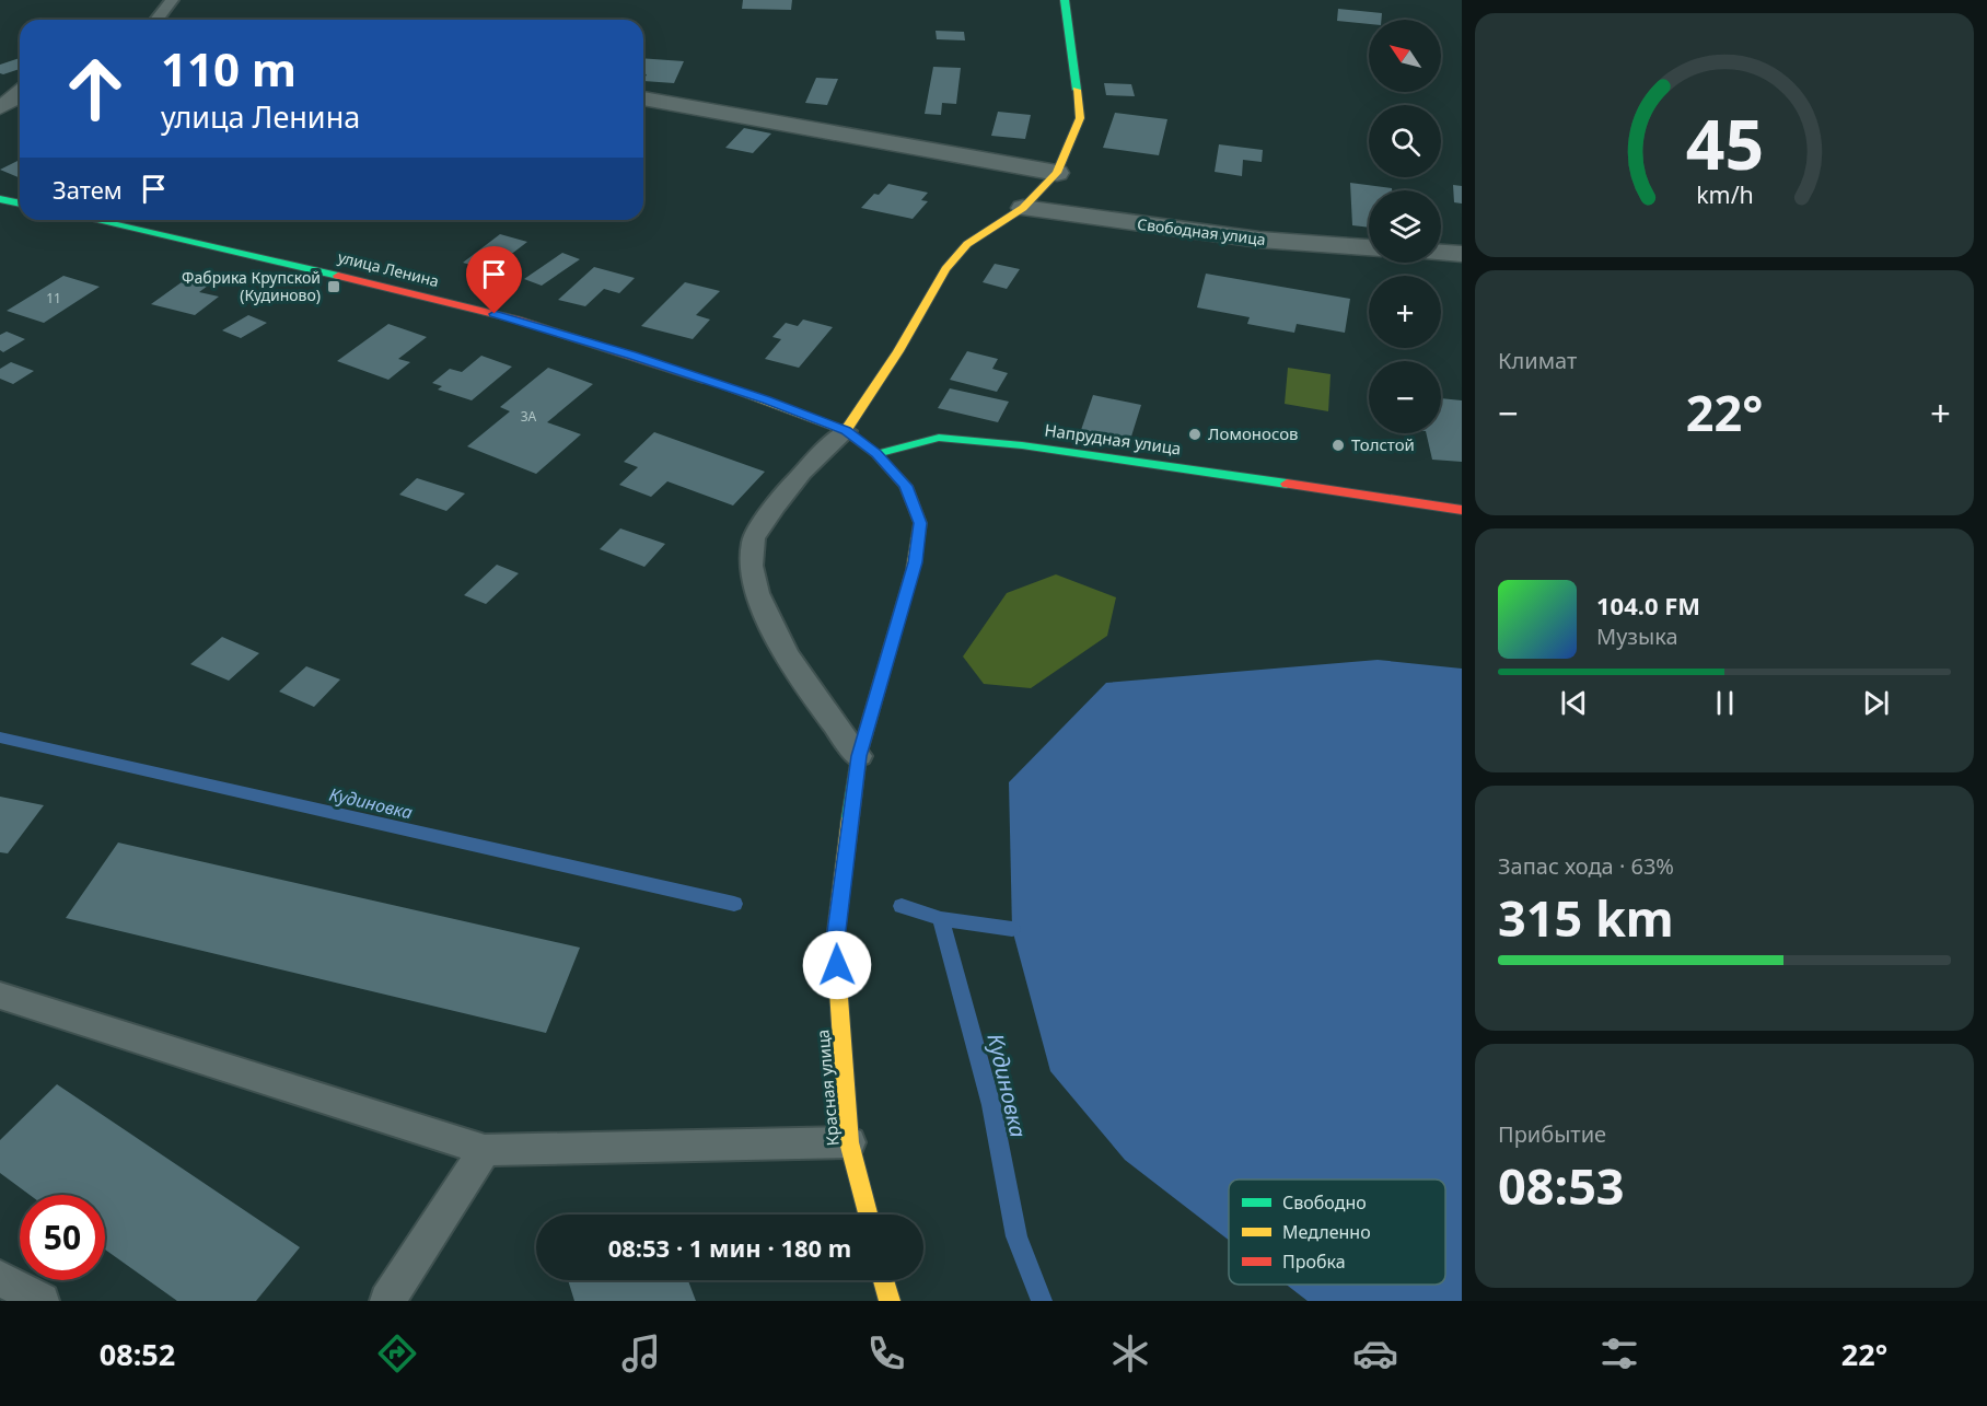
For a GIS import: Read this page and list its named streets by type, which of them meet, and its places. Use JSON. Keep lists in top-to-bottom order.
{
  "streets": {
    "main road": ["улица Ленина", "Напрудная улица", "Красная улица"],
    "street": ["Свободная улица"]
  },
  "crossings": [
    ["улица Ленина", "Красная улица"],
    ["Напрудная улица", "Красная улица"]
  ],
  "water": ["Кудиновка"],
  "places": {
    "transit": ["Фабрика Крупской (Кудиново)"],
    "other": ["Ломоносов", "Толстой"]
  },
  "house_numbers": ["11", "3А"],
  "legend": ["Свободно", "Медленно", "Пробка"],
  "north": "top left",
  "page": {
    "map_buttons": ["+", "−"],
    "turn": ["110 m", "улица Ленина"],
    "then": "Затем",
    "tile": [
      "Климат",
      ["Запас хода · 63%", "315 km"],
      ["Прибытие", "08:53"]
    ],
    "heat": ["−", "22°", "+"],
    "song": ["104.0 FM", "Музыка"],
    "limit": "50",
    "trip": "08:53 · 1 мин · 180 m",
    "tabs": ["08:52", "22°"],
    "gauge": ["45", "km/h"]
  }
}
